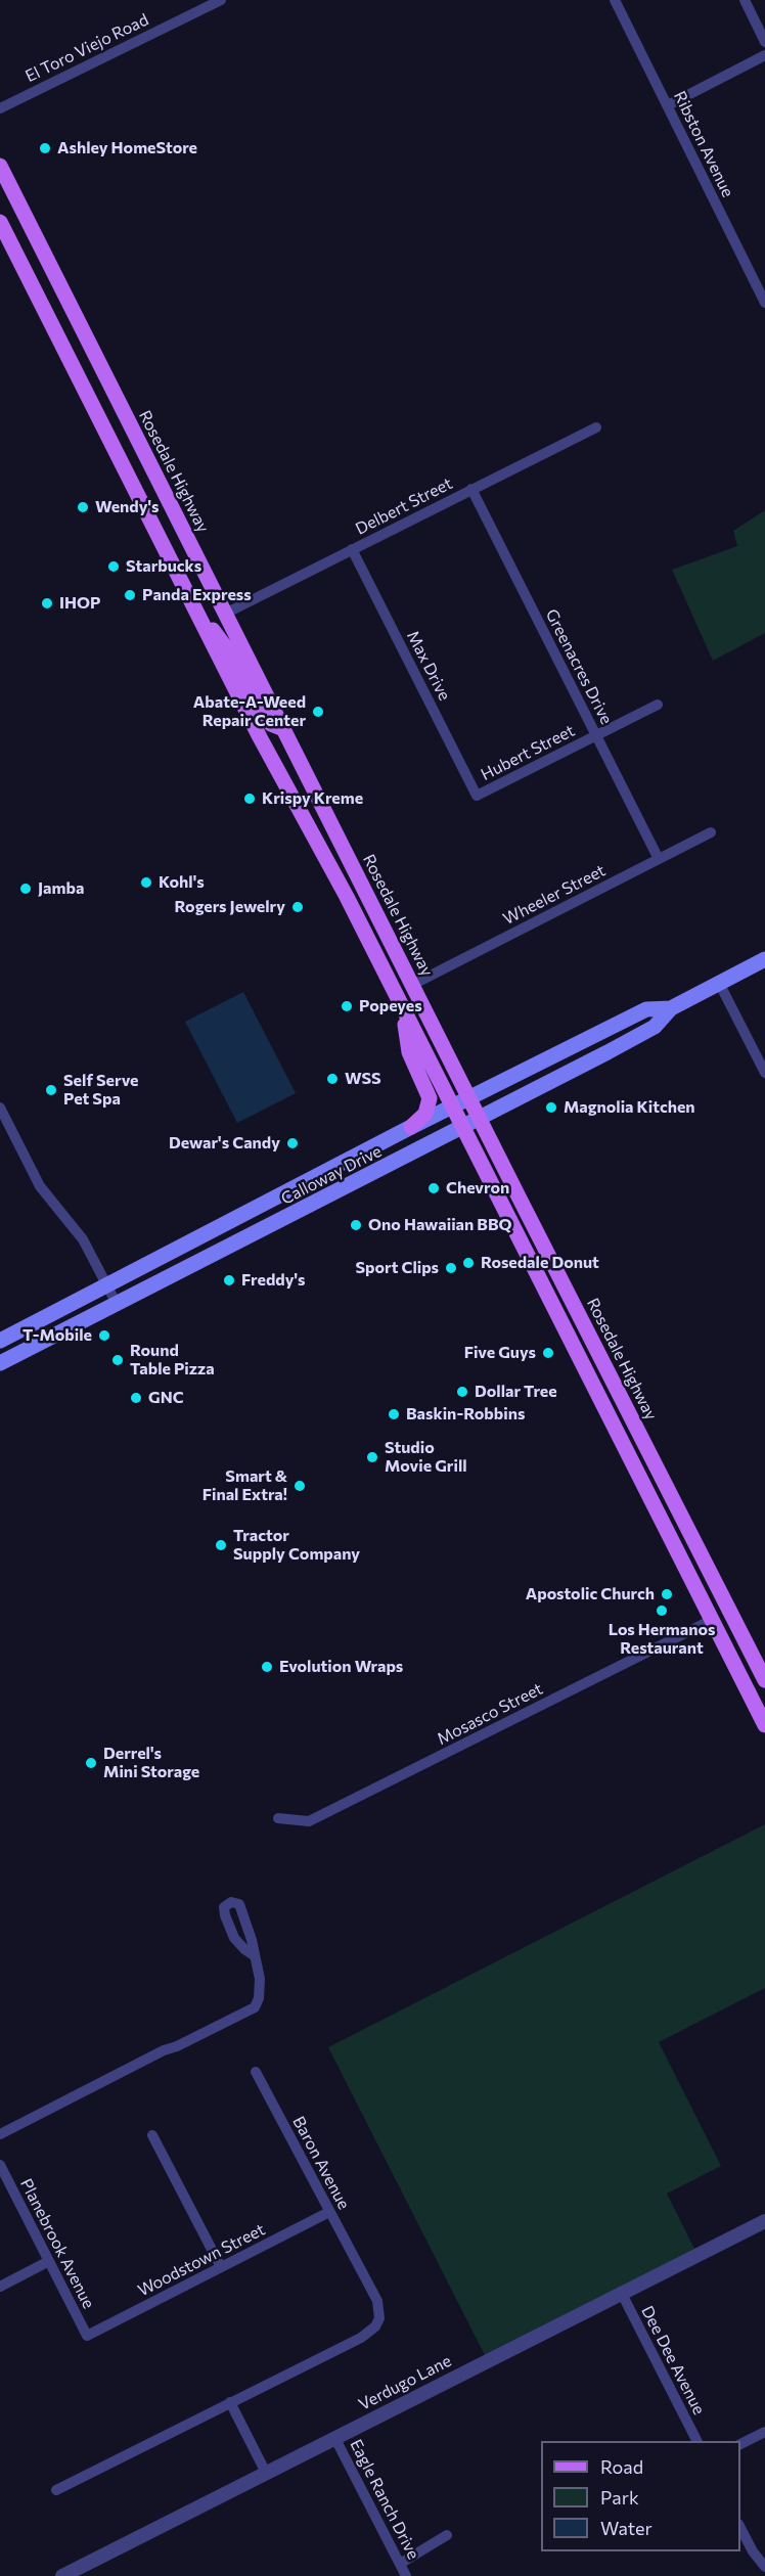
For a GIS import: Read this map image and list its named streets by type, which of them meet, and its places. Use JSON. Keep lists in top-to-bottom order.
{
  "streets": {
    "main road": ["Rosedale Highway", "Calloway Drive"],
    "street": [
      "El Toro Viejo Road",
      "Ribston Avenue",
      "Delbert Street",
      "Max Drive",
      "Greenacres Drive",
      "Hubert Street",
      "Wheeler Street",
      "Mosasco Street",
      "Baron Avenue",
      "Planebrook Avenue",
      "Woodstown Street",
      "Dee Dee Avenue",
      "Verdugo Lane",
      "Eagle Ranch Drive"
    ]
  },
  "crossings": [
    ["Rosedale Highway", "Delbert Street"],
    ["Rosedale Highway", "Wheeler Street"],
    ["Rosedale Highway", "Calloway Drive"],
    ["Delbert Street", "Max Drive"],
    ["Delbert Street", "Greenacres Drive"],
    ["Max Drive", "Hubert Street"],
    ["Greenacres Drive", "Hubert Street"],
    ["Greenacres Drive", "Wheeler Street"],
    ["Baron Avenue", "Woodstown Street"],
    ["Planebrook Avenue", "Woodstown Street"],
    ["Dee Dee Avenue", "Verdugo Lane"],
    ["Verdugo Lane", "Eagle Ranch Drive"]
  ],
  "places": [
    "Ashley HomeStore",
    "Wendy's",
    "Starbucks",
    "Panda Express",
    "IHOP",
    "Abate-A-Weed Repair Center",
    "Krispy Kreme",
    "Kohl's",
    "Jamba",
    "Rogers Jewelry",
    "Popeyes",
    "WSS",
    "Self Serve Pet Spa",
    "Magnolia Kitchen",
    "Dewar's Candy",
    "Chevron",
    "Ono Hawaiian BBQ",
    "Rosedale Donut",
    "Sport Clips",
    "Freddy's",
    "T-Mobile",
    "Five Guys",
    "Round Table Pizza",
    "Dollar Tree",
    "GNC",
    "Baskin-Robbins",
    "Studio Movie Grill",
    "Smart & Final Extra!",
    "Tractor Supply Company",
    "Apostolic Church",
    "Los Hermanos Restaurant",
    "Evolution Wraps",
    "Derrel's Mini Storage"
  ],
  "legend": ["Road", "Park", "Water"]
}
